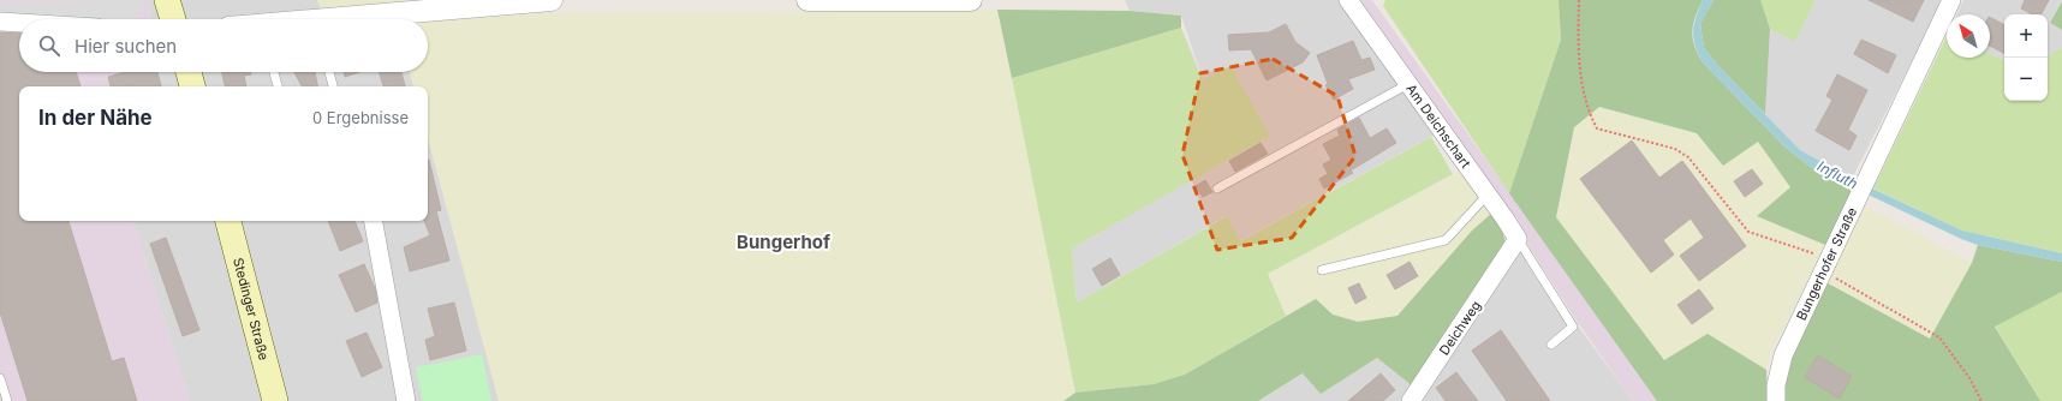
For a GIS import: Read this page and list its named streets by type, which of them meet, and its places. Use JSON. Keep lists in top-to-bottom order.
{
  "streets": {
    "main road": ["Stedinger Straße"],
    "street": ["Am Deichschart", "Bungerhofer Straße", "Deichweg"]
  },
  "crossings": [
    ["Am Deichschart", "Deichweg"]
  ],
  "districts": ["Bungerhof"],
  "water": ["Influth"],
  "north": "top left",
  "page": {
    "map_buttons": ["+", "−"],
    "search": "Hier suchen",
    "heading": ["In der Nähe", "0 Ergebnisse"]
  }
}
